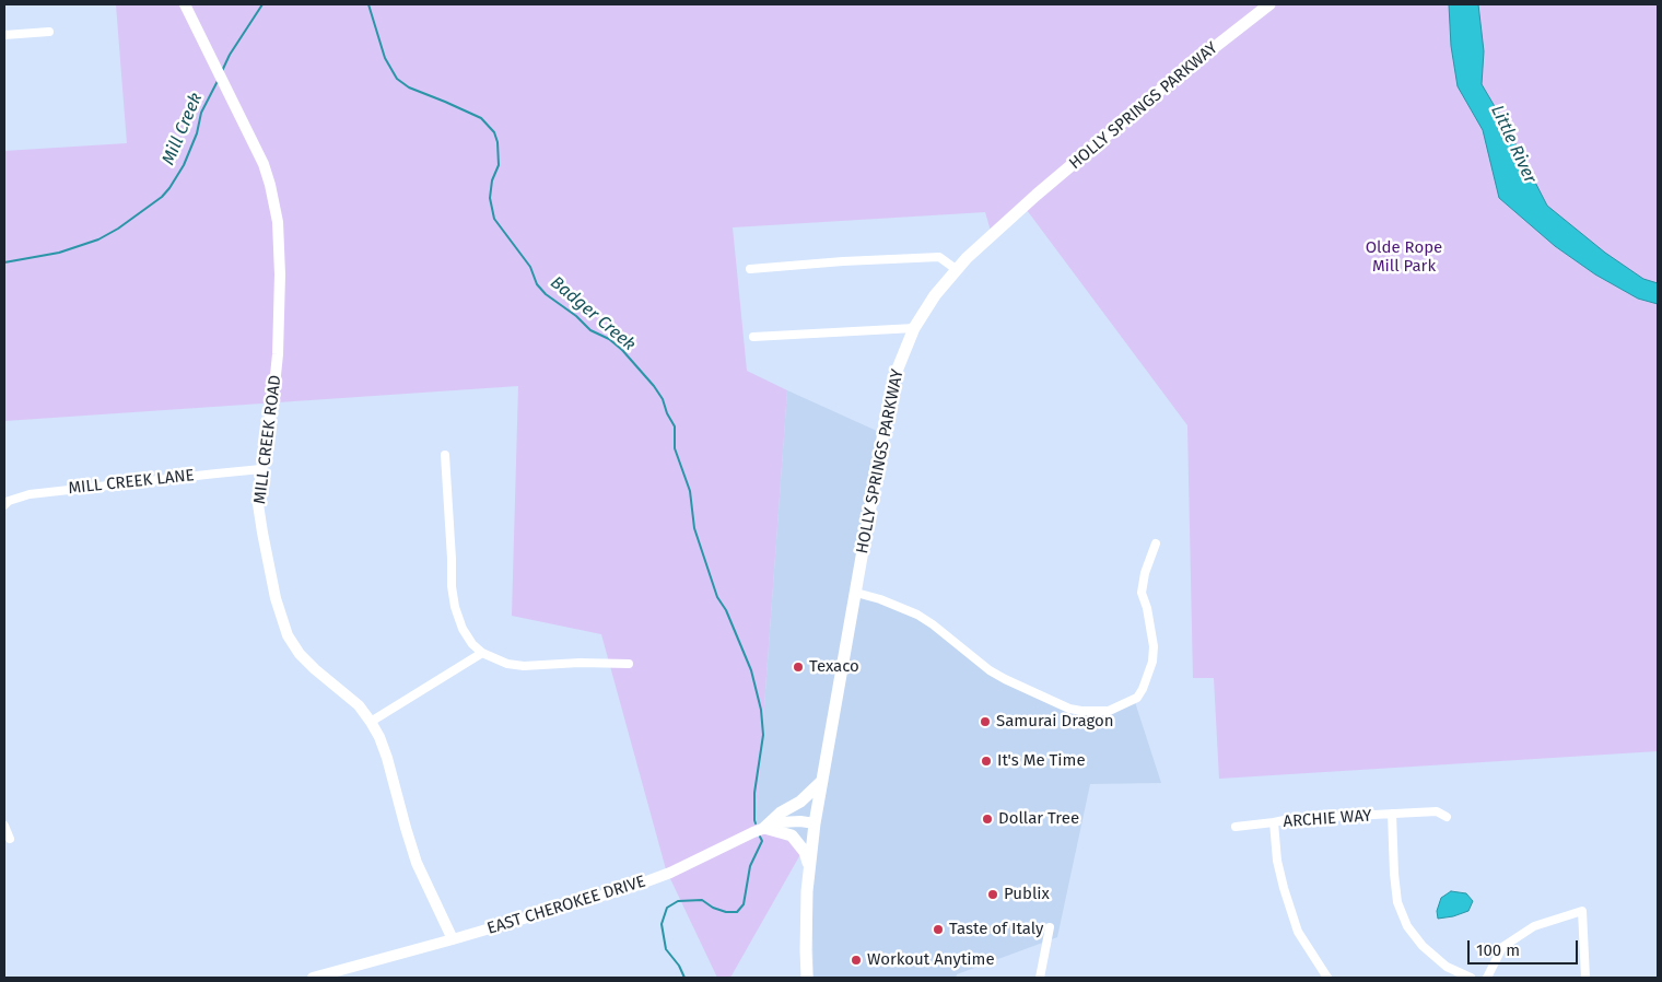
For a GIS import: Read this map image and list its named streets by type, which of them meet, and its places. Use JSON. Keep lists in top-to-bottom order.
{
  "streets": {
    "main road": ["HOLLY SPRINGS PARKWAY"],
    "street": [
      "MILL CREEK ROAD",
      "MILL CREEK LANE",
      "ARCHIE WAY",
      "EAST CHEROKEE DRIVE"
    ]
  },
  "crossings": [
    ["HOLLY SPRINGS PARKWAY", "EAST CHEROKEE DRIVE"],
    ["MILL CREEK ROAD", "MILL CREEK LANE"],
    ["MILL CREEK ROAD", "EAST CHEROKEE DRIVE"]
  ],
  "water": ["Mill Creek", "Little River", "Badger Creek"],
  "parks": ["Olde Rope Mill Park"],
  "places": [
    "Texaco",
    "Samurai Dragon",
    "It's Me Time",
    "Dollar Tree",
    "Publix",
    "Taste of Italy",
    "Workout Anytime"
  ],
  "scale_bar": "100 m"
}
